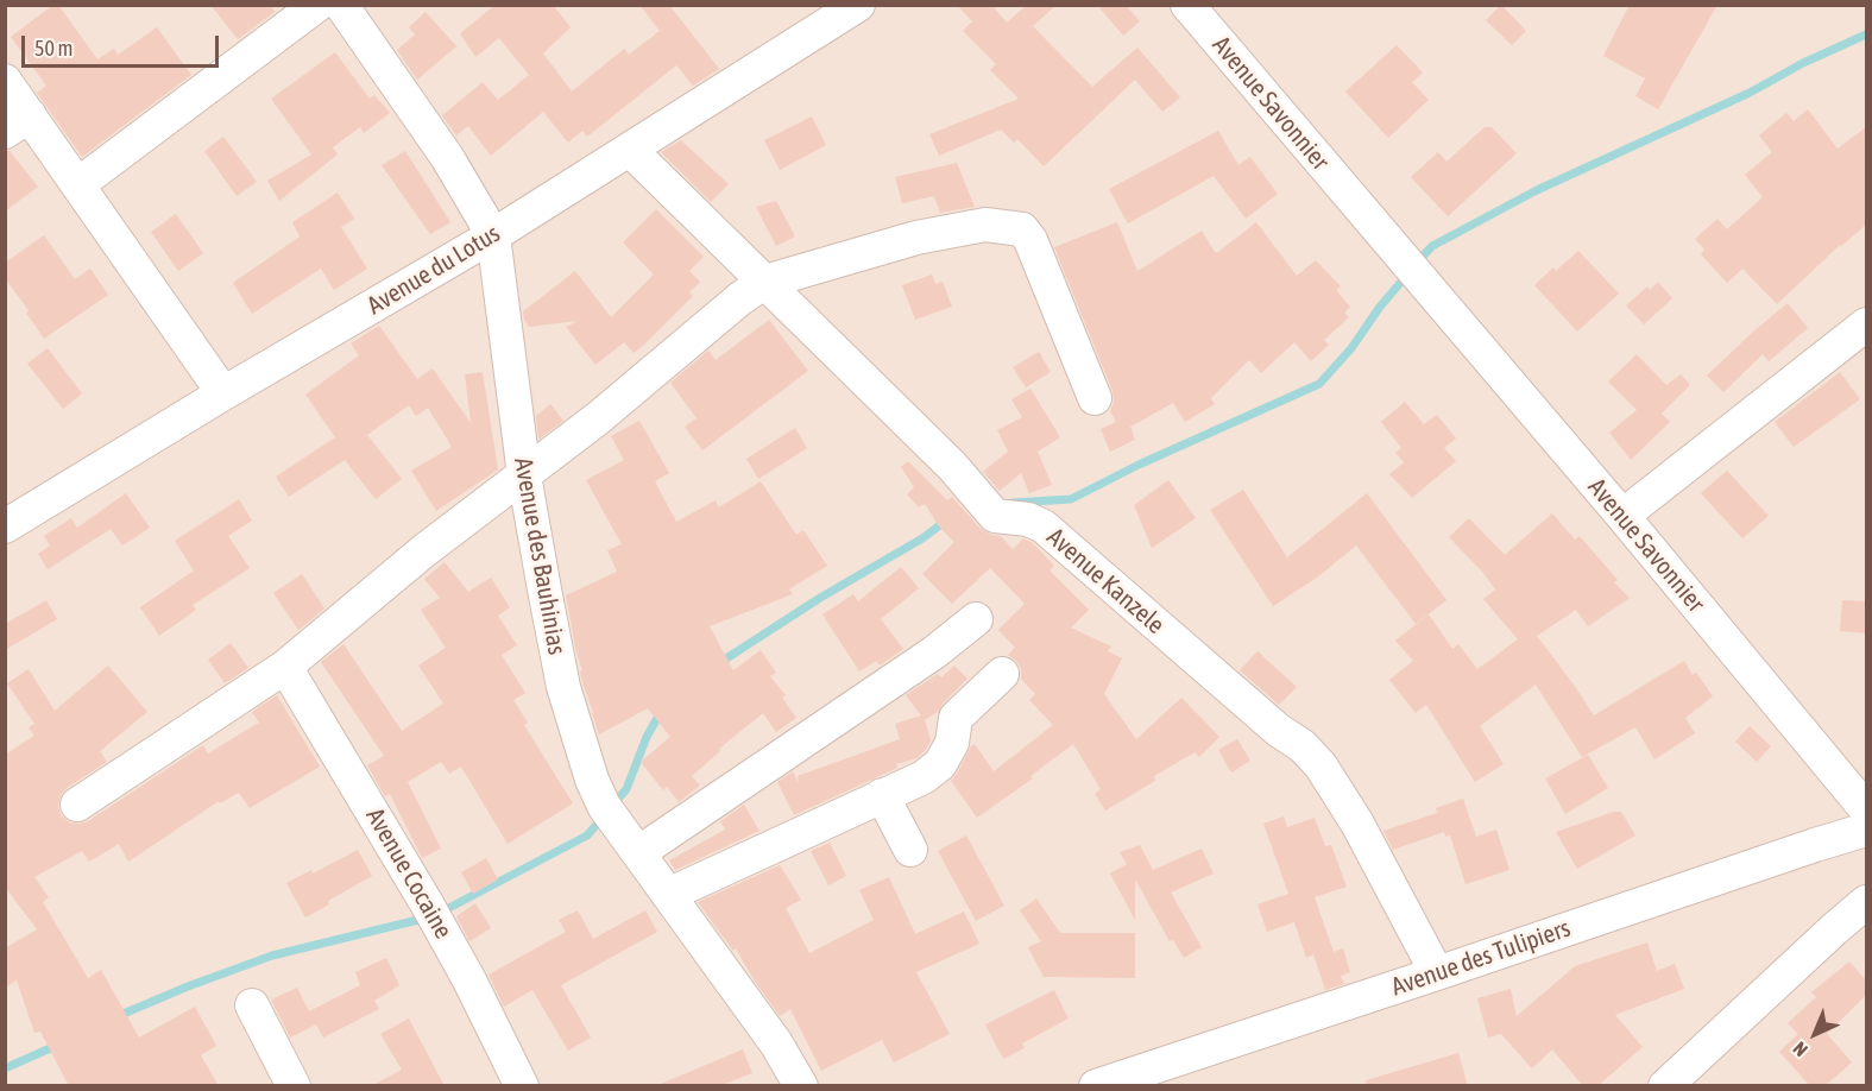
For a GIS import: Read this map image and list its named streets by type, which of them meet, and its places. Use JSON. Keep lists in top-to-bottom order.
{
  "streets": {
    "street": [
      "Avenue Savonnier",
      "Avenue du Lotus",
      "Avenue des Bauhinias",
      "Avenue Kanzele",
      "Avenue Cocaine",
      "Avenue des Tulipiers"
    ]
  },
  "crossings": [
    ["Avenue du Lotus", "Avenue des Bauhinias"],
    ["Avenue du Lotus", "Avenue Kanzele"],
    ["Avenue Kanzele", "Avenue des Tulipiers"]
  ],
  "scale_bar": "50 m",
  "north": "bottom left"
}
